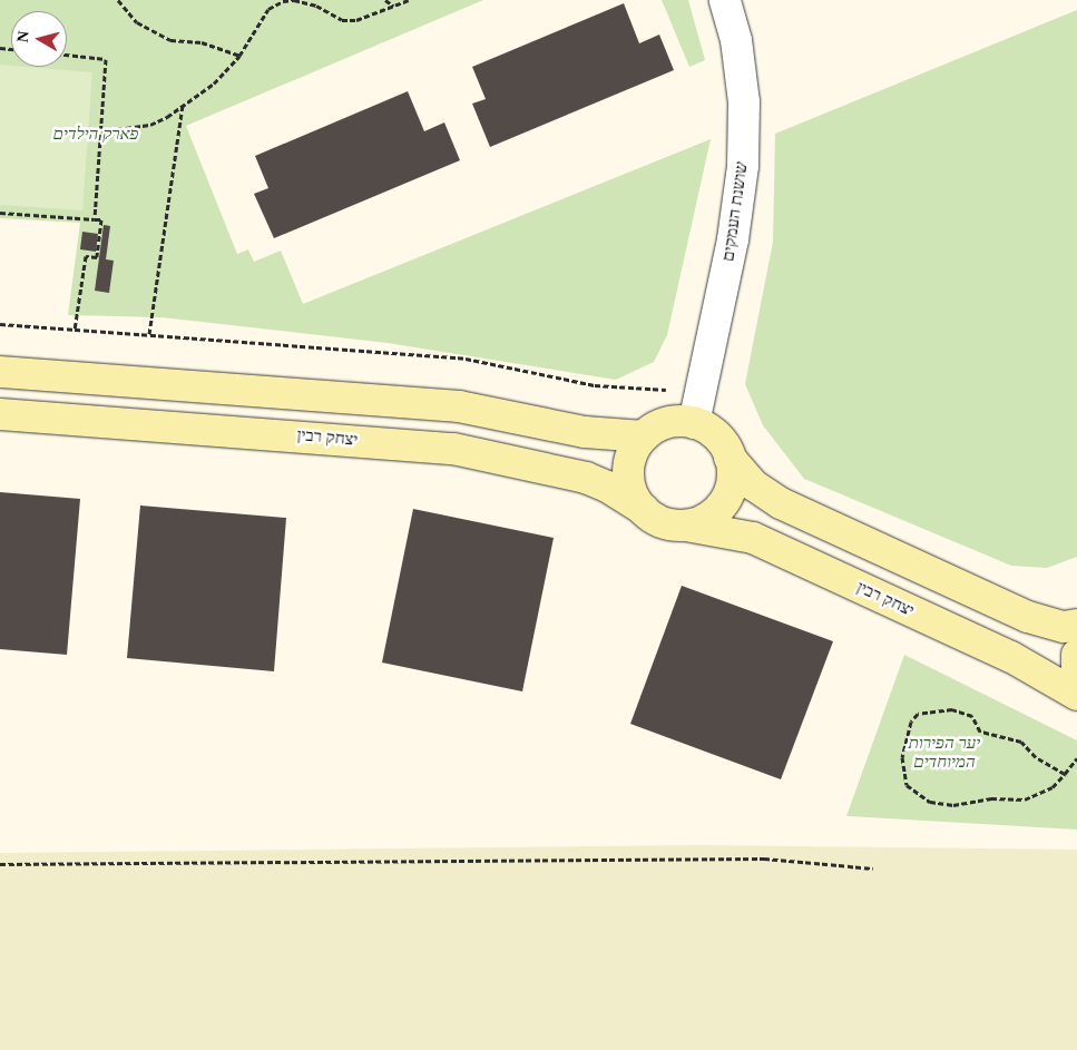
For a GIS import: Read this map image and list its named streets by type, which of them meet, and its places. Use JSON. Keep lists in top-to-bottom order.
{
  "streets": {
    "main road": ["יצחק רבין"],
    "street": ["שושנת העמקים"]
  },
  "crossings": [
    ["שושנת העמקים", "יצחק רבין"]
  ],
  "parks": ["פארק הילדים", "יער הפירות המיוחדים"],
  "north": "left"
}
